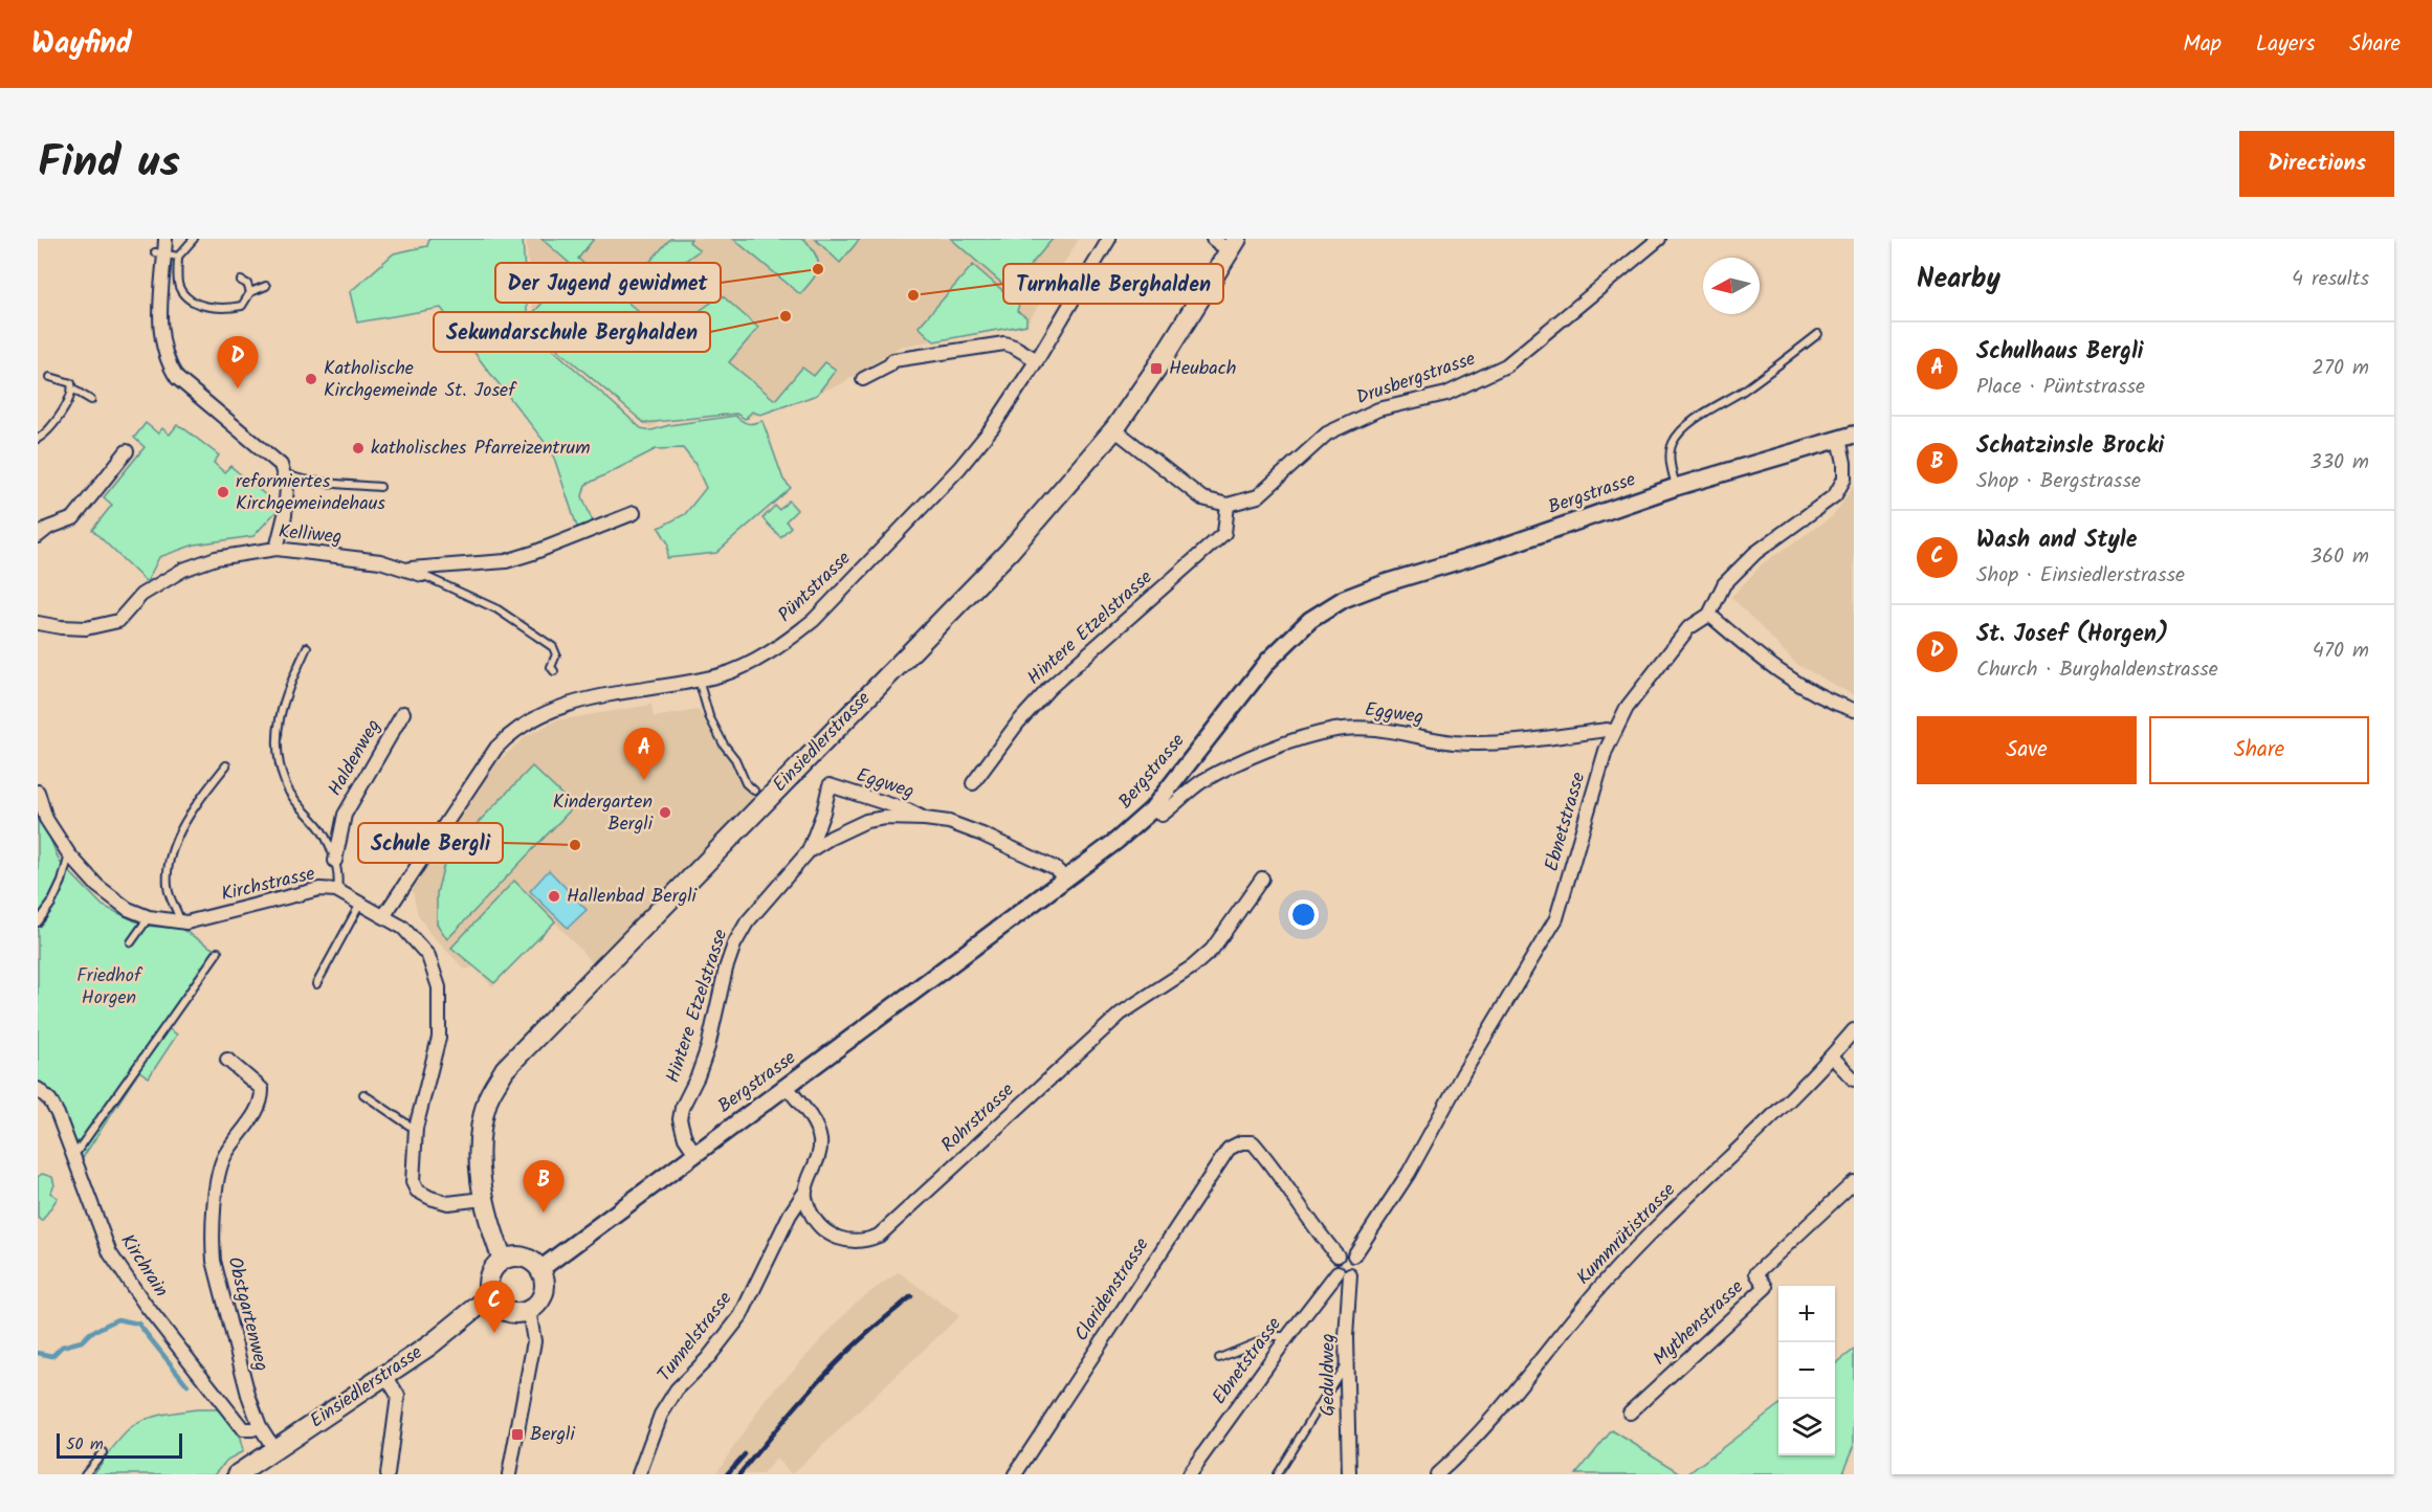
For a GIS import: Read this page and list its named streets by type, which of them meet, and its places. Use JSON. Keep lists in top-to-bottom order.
{
  "streets": {
    "main road": ["Einsiedlerstrasse"],
    "street": [
      "Drusbergstrasse",
      "Bergstrasse",
      "Kelliweg",
      "Püntstrasse",
      "Hintere Etzelstrasse",
      "Eggweg",
      "Haldenweg",
      "Ebnetstrasse",
      "Kirchstrasse",
      "Rohrstrasse",
      "Kummrütistrasse",
      "Kirchrain",
      "Claridenstrasse",
      "Obstgartenweg",
      "Mythenstrasse",
      "Tunnelstrasse",
      "Geduldweg"
    ]
  },
  "crossings": [
    ["Drusbergstrasse", "Hintere Etzelstrasse"],
    ["Bergstrasse", "Hintere Etzelstrasse"],
    ["Bergstrasse", "Eggweg"],
    ["Bergstrasse", "Einsiedlerstrasse"],
    ["Bergstrasse", "Ebnetstrasse"],
    ["Püntstrasse", "Kirchstrasse"],
    ["Hintere Etzelstrasse", "Eggweg"],
    ["Eggweg", "Ebnetstrasse"],
    ["Einsiedlerstrasse", "Kirchstrasse"],
    ["Einsiedlerstrasse", "Obstgartenweg"],
    ["Ebnetstrasse", "Claridenstrasse"],
    ["Ebnetstrasse", "Geduldweg"],
    ["Rohrstrasse", "Tunnelstrasse"],
    ["Kirchrain", "Obstgartenweg"],
    ["Claridenstrasse", "Geduldweg"]
  ],
  "parks": ["Friedhof Horgen"],
  "places": {
    "other": [
      "Der Jugend gewidmet",
      "Turnhalle Berghalden",
      "Sekundarschule Berghalden",
      "Katholische Kirchgemeinde St. Josef",
      "katholisches Pfarreizentrum",
      "reformiertes Kirchgemeindehaus",
      "Kindergarten Bergli",
      "Schule Bergli",
      "Hallenbad Bergli"
    ],
    "transit": ["Heubach", "Bergli"]
  },
  "scale_bar": "50 m",
  "north": "left",
  "page": {
    "header": "Wayfind",
    "nav": ["Map", "Layers", "Share"],
    "title": "Find us",
    "buttons": [
      "Directions",
      ["Save", "Share"]
    ],
    "heading": ["Nearby", "4 results"],
    "list": [
      {
        "mark": "A",
        "name": "Schulhaus Bergli",
        "note": "Place · Püntstrasse",
        "value": "270 m"
      },
      {
        "mark": "B",
        "name": "Schatzinsle Brocki",
        "note": "Shop · Bergstrasse",
        "value": "330 m"
      },
      {
        "mark": "C",
        "name": "Wash and Style",
        "note": "Shop · Einsiedlerstrasse",
        "value": "360 m"
      },
      {
        "mark": "D",
        "name": "St. Josef (Horgen)",
        "note": "Church · Burghaldenstrasse",
        "value": "470 m"
      }
    ],
    "pins": [
      "D",
      "A",
      "B",
      "C"
    ],
    "map_buttons": ["+", "−"],
    "scale": "50 m"
  }
}
